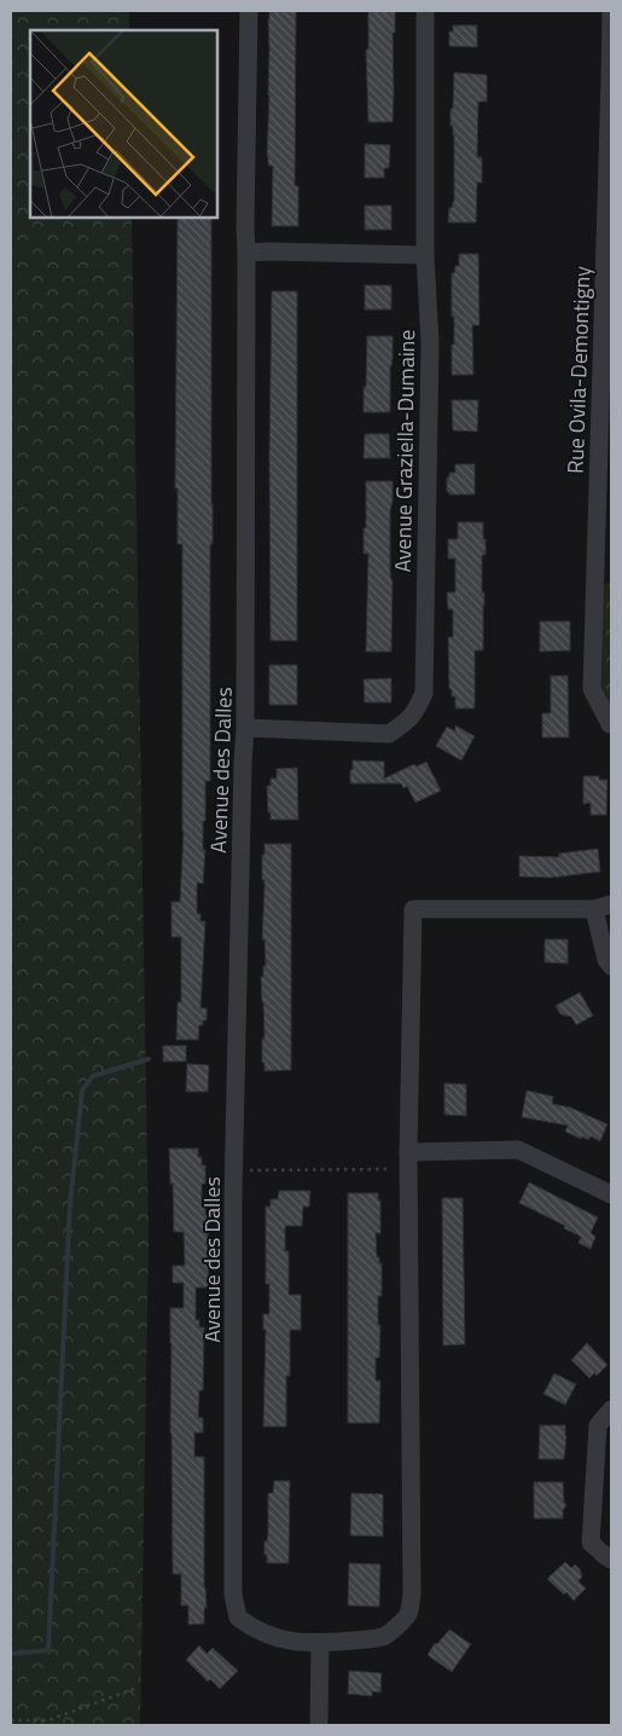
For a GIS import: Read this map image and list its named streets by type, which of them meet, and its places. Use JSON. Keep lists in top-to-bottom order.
{
  "streets": {
    "street": ["Rue Ovila-Demontigny", "Avenue Graziella-Dumaine", "Avenue des Dalles"]
  },
  "crossings": [
    ["Avenue Graziella-Dumaine", "Avenue des Dalles"]
  ]
}
